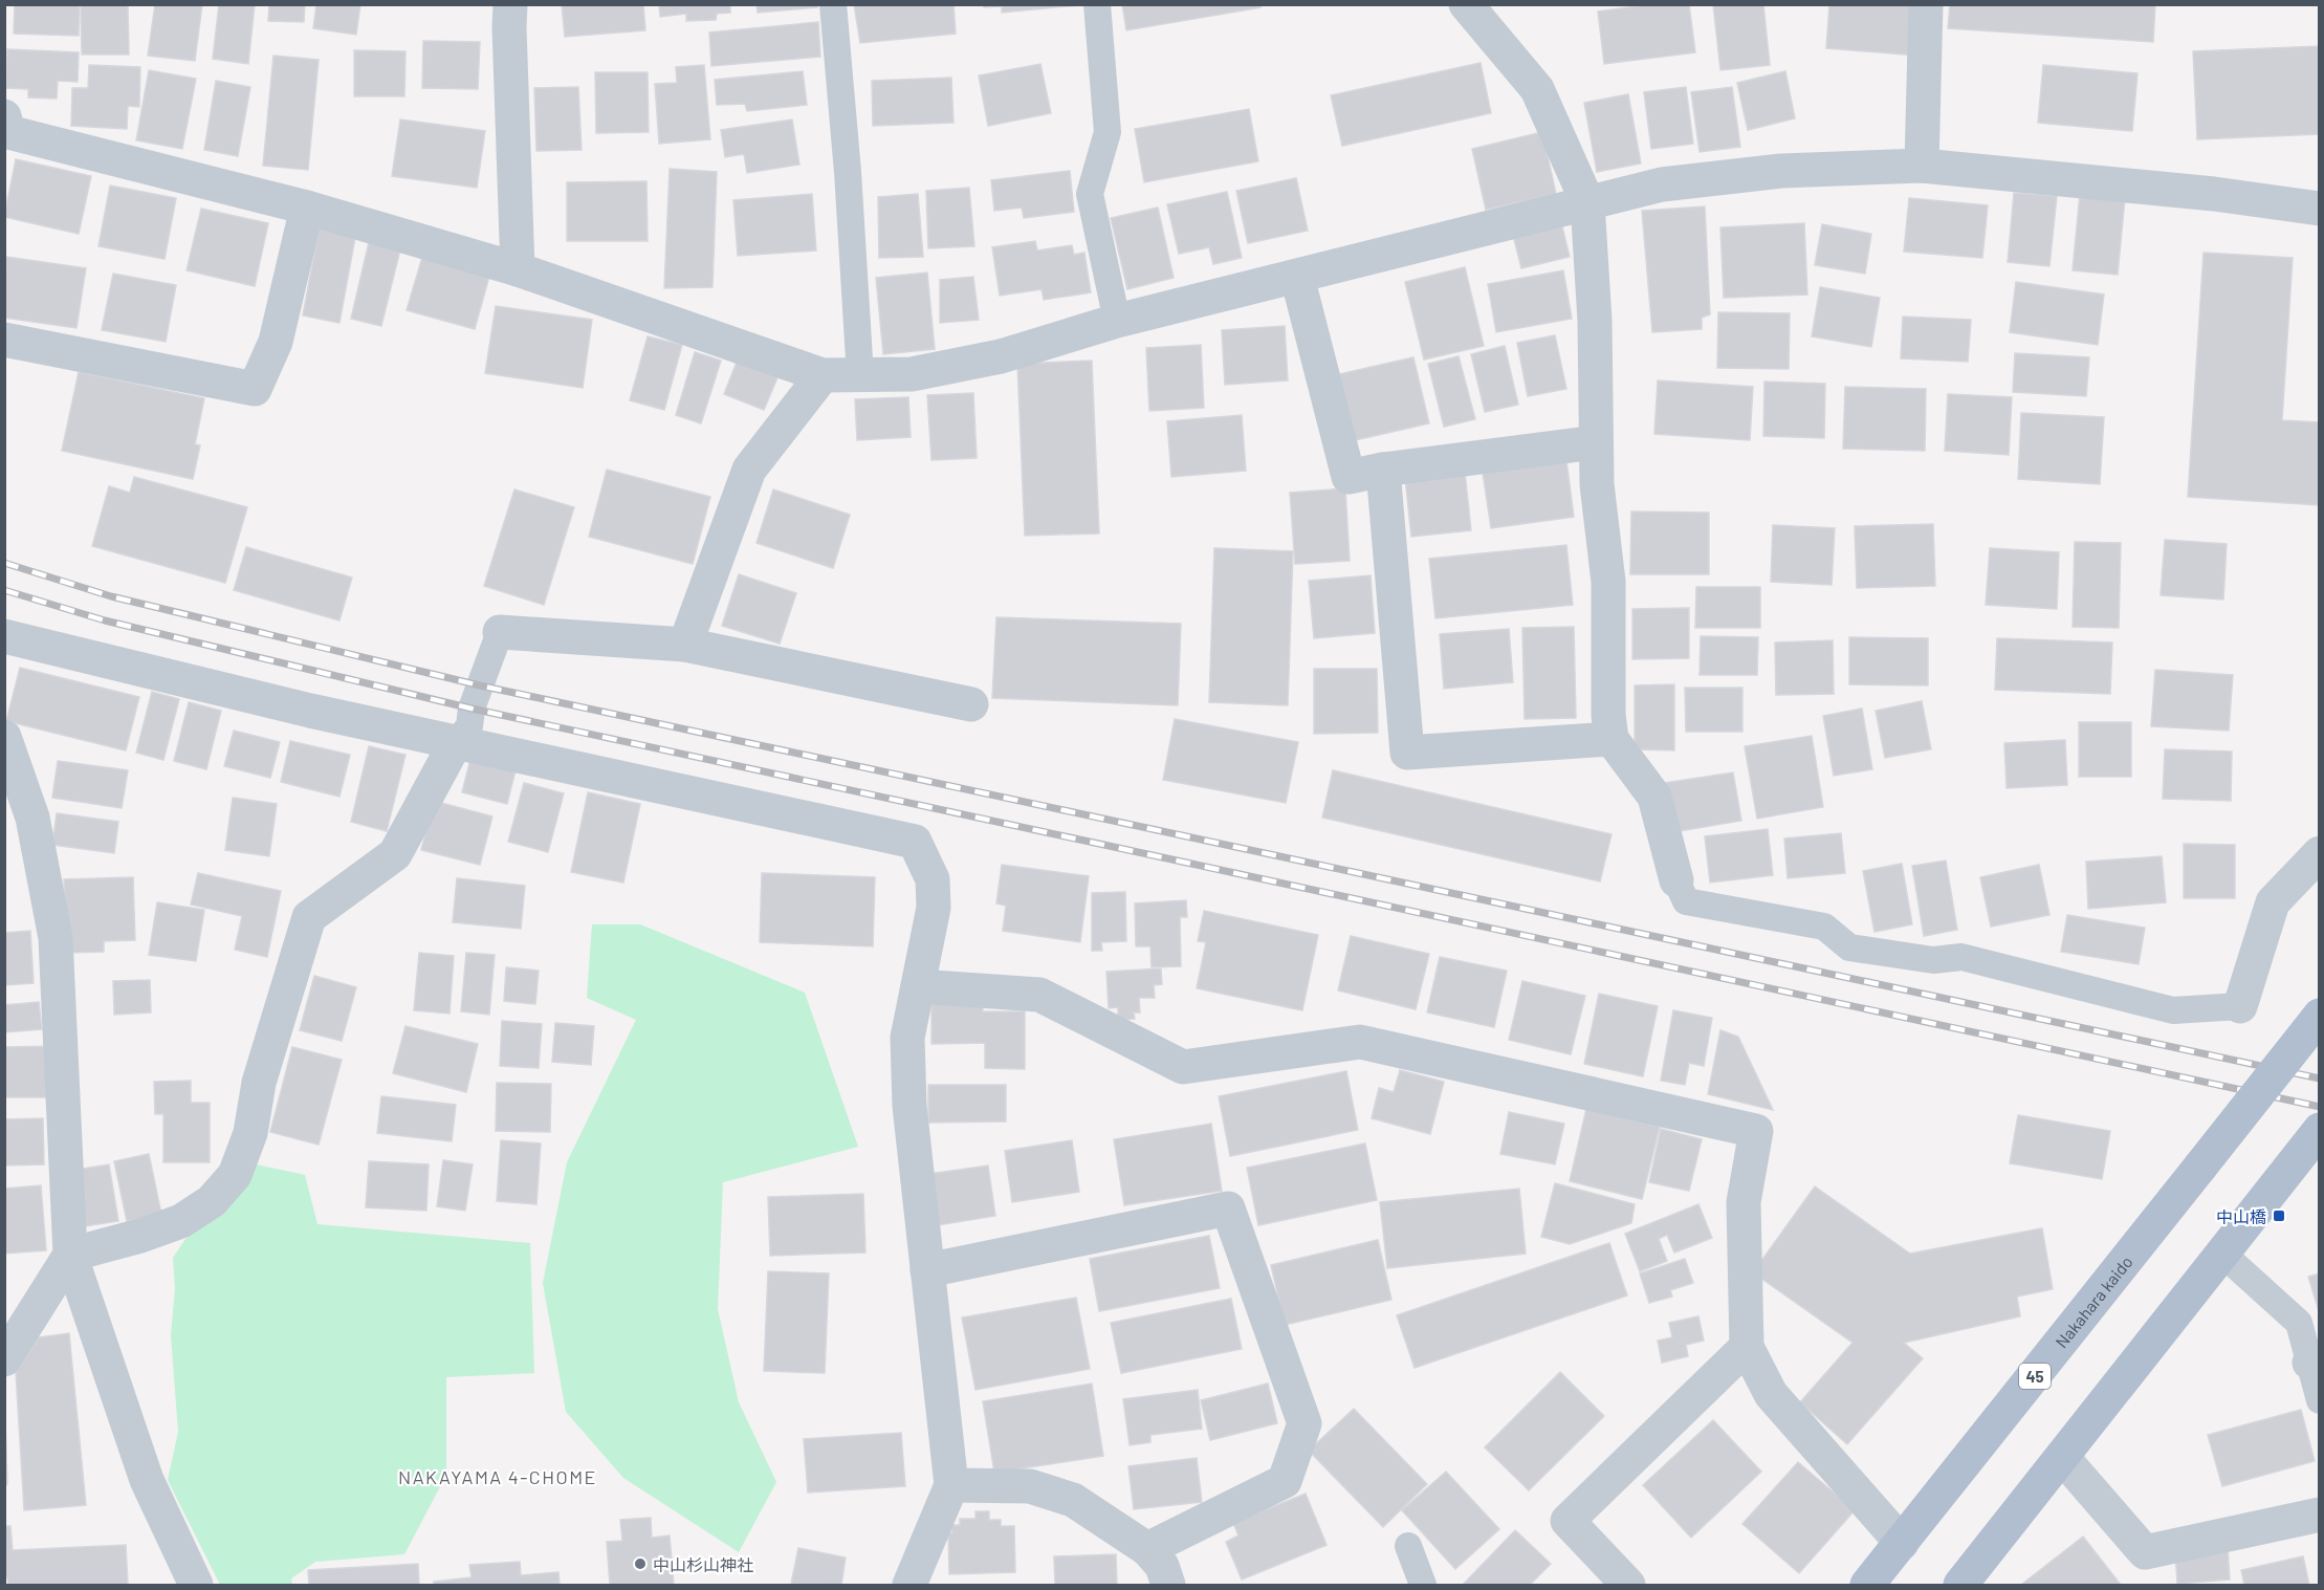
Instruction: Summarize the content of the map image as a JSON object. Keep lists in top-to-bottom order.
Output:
{
  "streets": {
    "main road": ["Nakahara kaido", "45"]
  },
  "districts": ["NAKAYAMA 4-CHOME"],
  "places": {
    "transit": ["中山橋"],
    "other": ["中山杉山神社"]
  }
}
